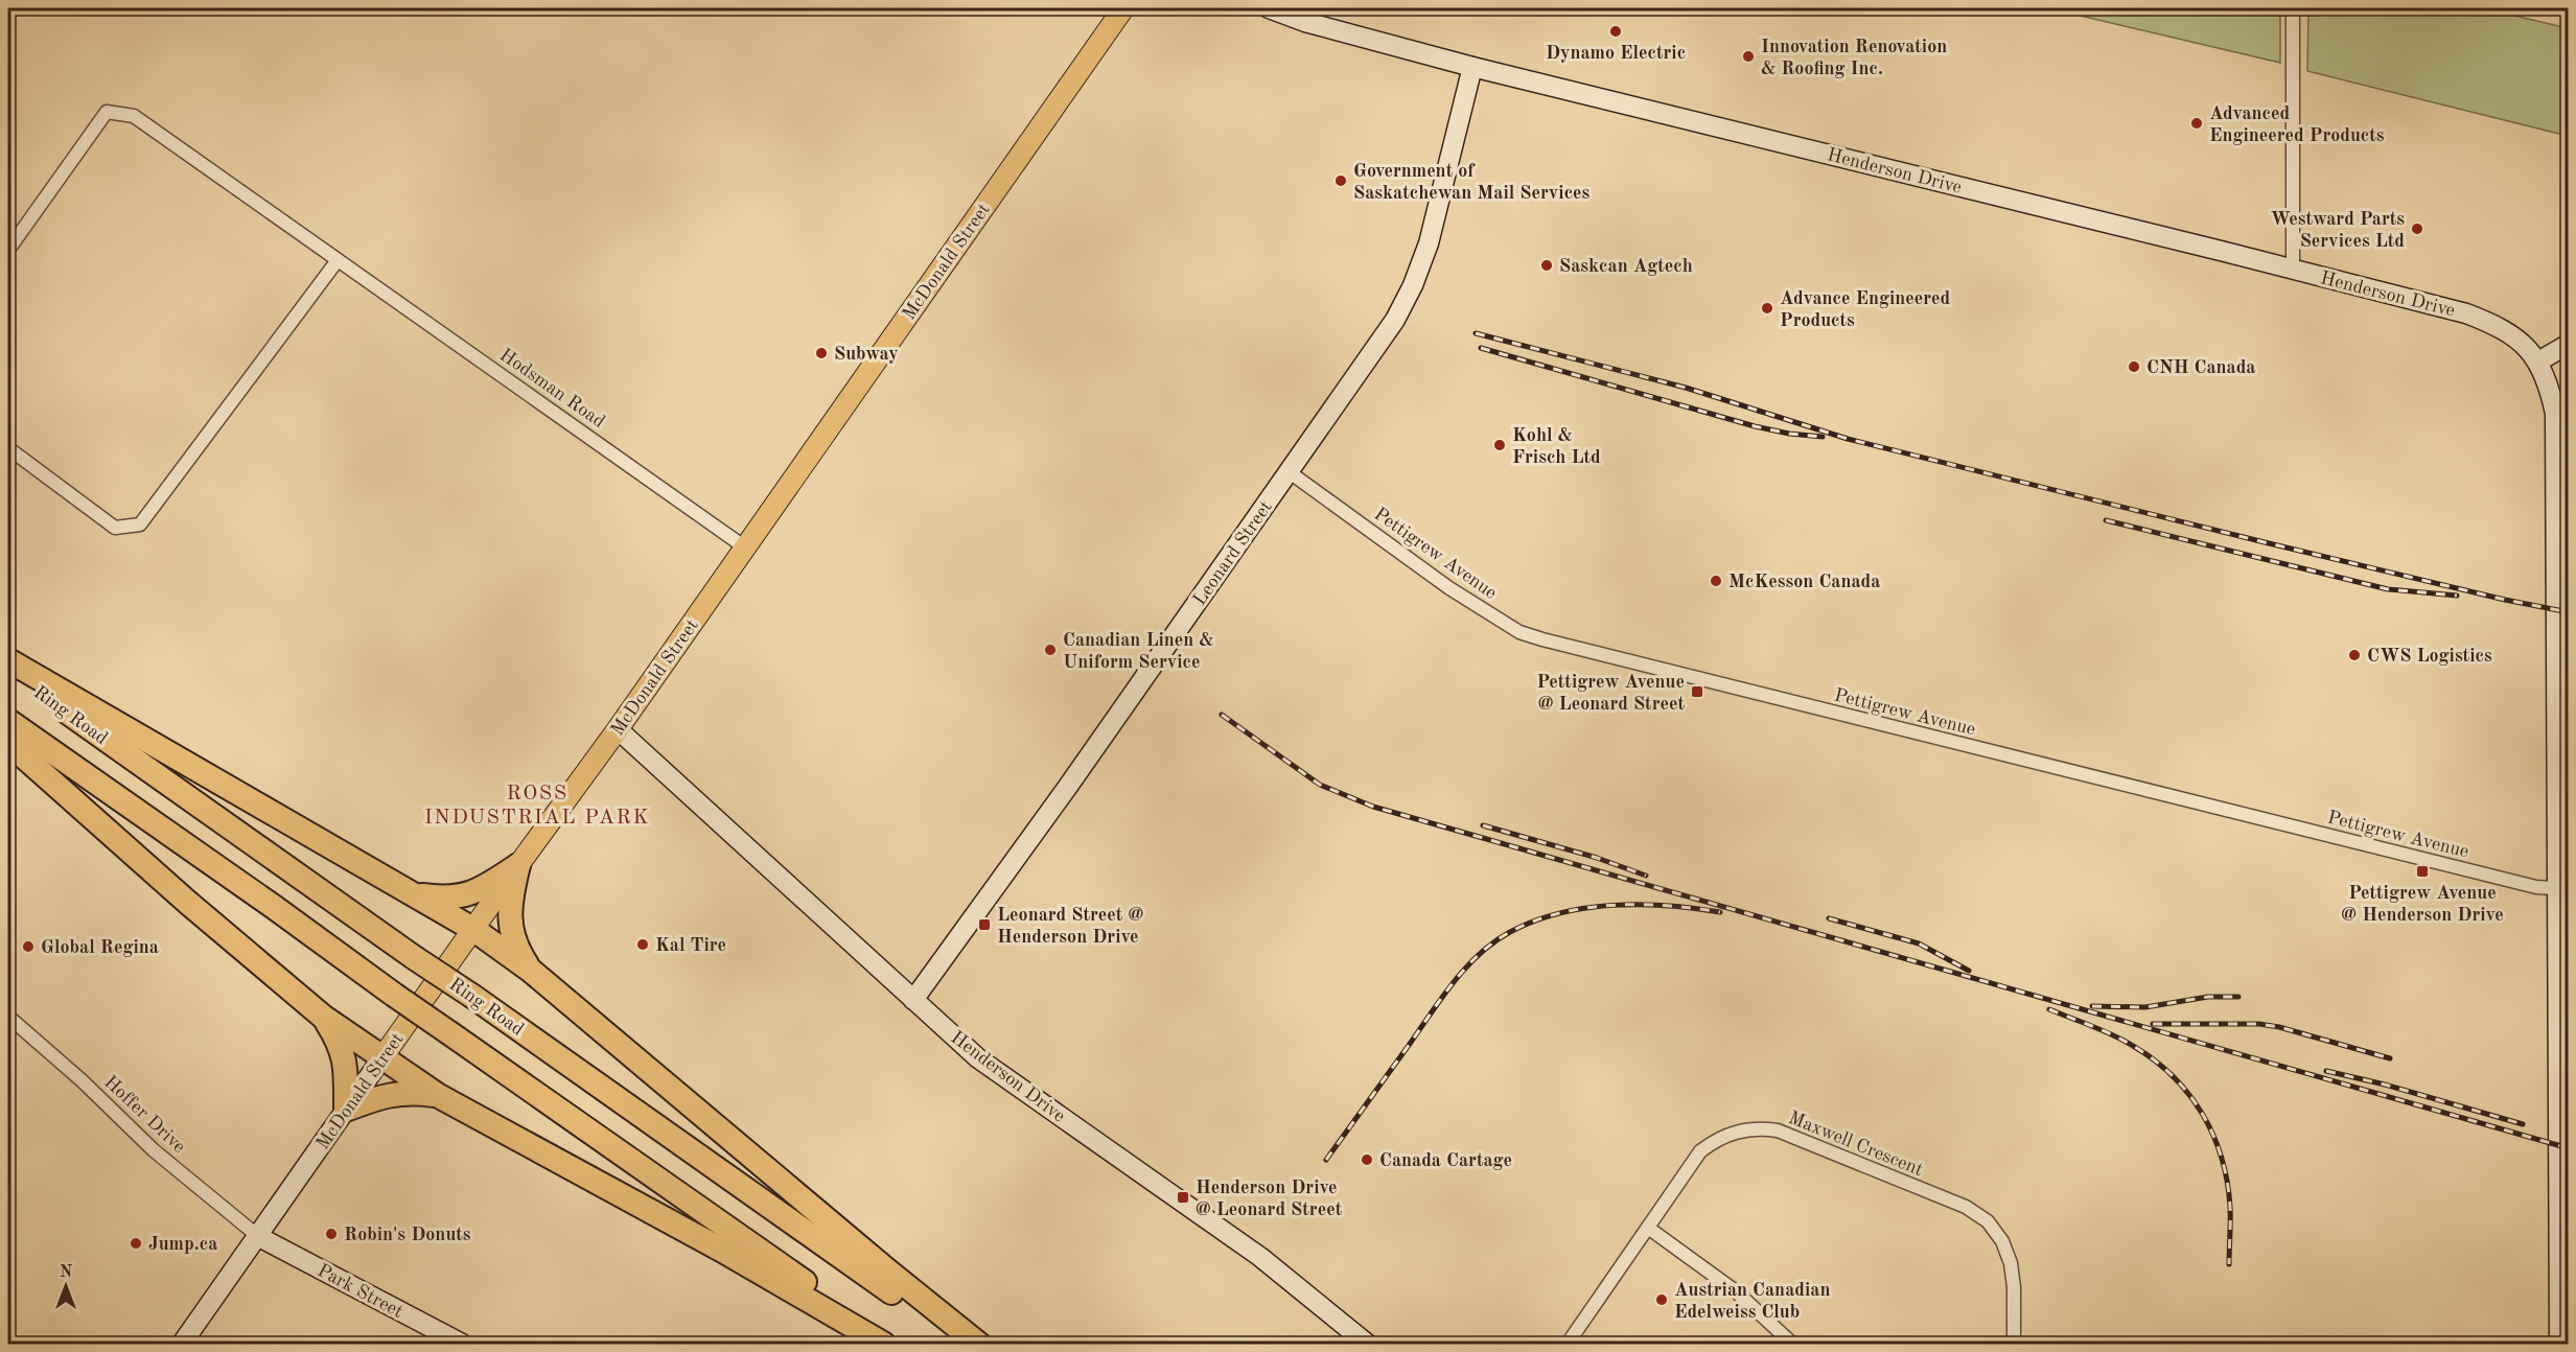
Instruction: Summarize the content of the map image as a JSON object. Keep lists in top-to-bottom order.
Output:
{
  "streets": {
    "highway": ["Ring Road"],
    "main road": ["McDonald Street"],
    "street": [
      "Henderson Drive",
      "Hodsman Road",
      "Leonard Street",
      "Pettigrew Avenue",
      "Hoffer Drive",
      "Maxwell Crescent",
      "Park Street"
    ]
  },
  "crossings": [
    ["Henderson Drive", "McDonald Street"],
    ["Henderson Drive", "Leonard Street"],
    ["Henderson Drive", "Pettigrew Avenue"],
    ["McDonald Street", "Hodsman Road"],
    ["McDonald Street", "Hoffer Drive"],
    ["McDonald Street", "Park Street"],
    ["Leonard Street", "Pettigrew Avenue"],
    ["Hoffer Drive", "Park Street"]
  ],
  "districts": ["ROSS INDUSTRIAL PARK"],
  "places": {
    "other": [
      "Dynamo Electric",
      "Innovation Renovation & Roofing Inc.",
      "Advanced Engineered Products",
      "Government of Saskatchewan Mail Services",
      "Westward Parts Services Ltd",
      "Saskcan Agtech",
      "Advance Engineered Products",
      "Subway",
      "CNH Canada",
      "Kohl & Frisch Ltd",
      "McKesson Canada",
      "Canadian Linen & Uniform Service",
      "CWS Logistics",
      "Kal Tire",
      "Global Regina",
      "Canada Cartage",
      "Robin's Donuts",
      "Jump.ca",
      "Austrian Canadian Edelweiss Club"
    ],
    "transit": [
      "Pettigrew Avenue @ Leonard Street",
      "Pettigrew Avenue @ Henderson Drive",
      "Leonard Street @ Henderson Drive",
      "Henderson Drive @ Leonard Street"
    ]
  },
  "north": "top"
}
